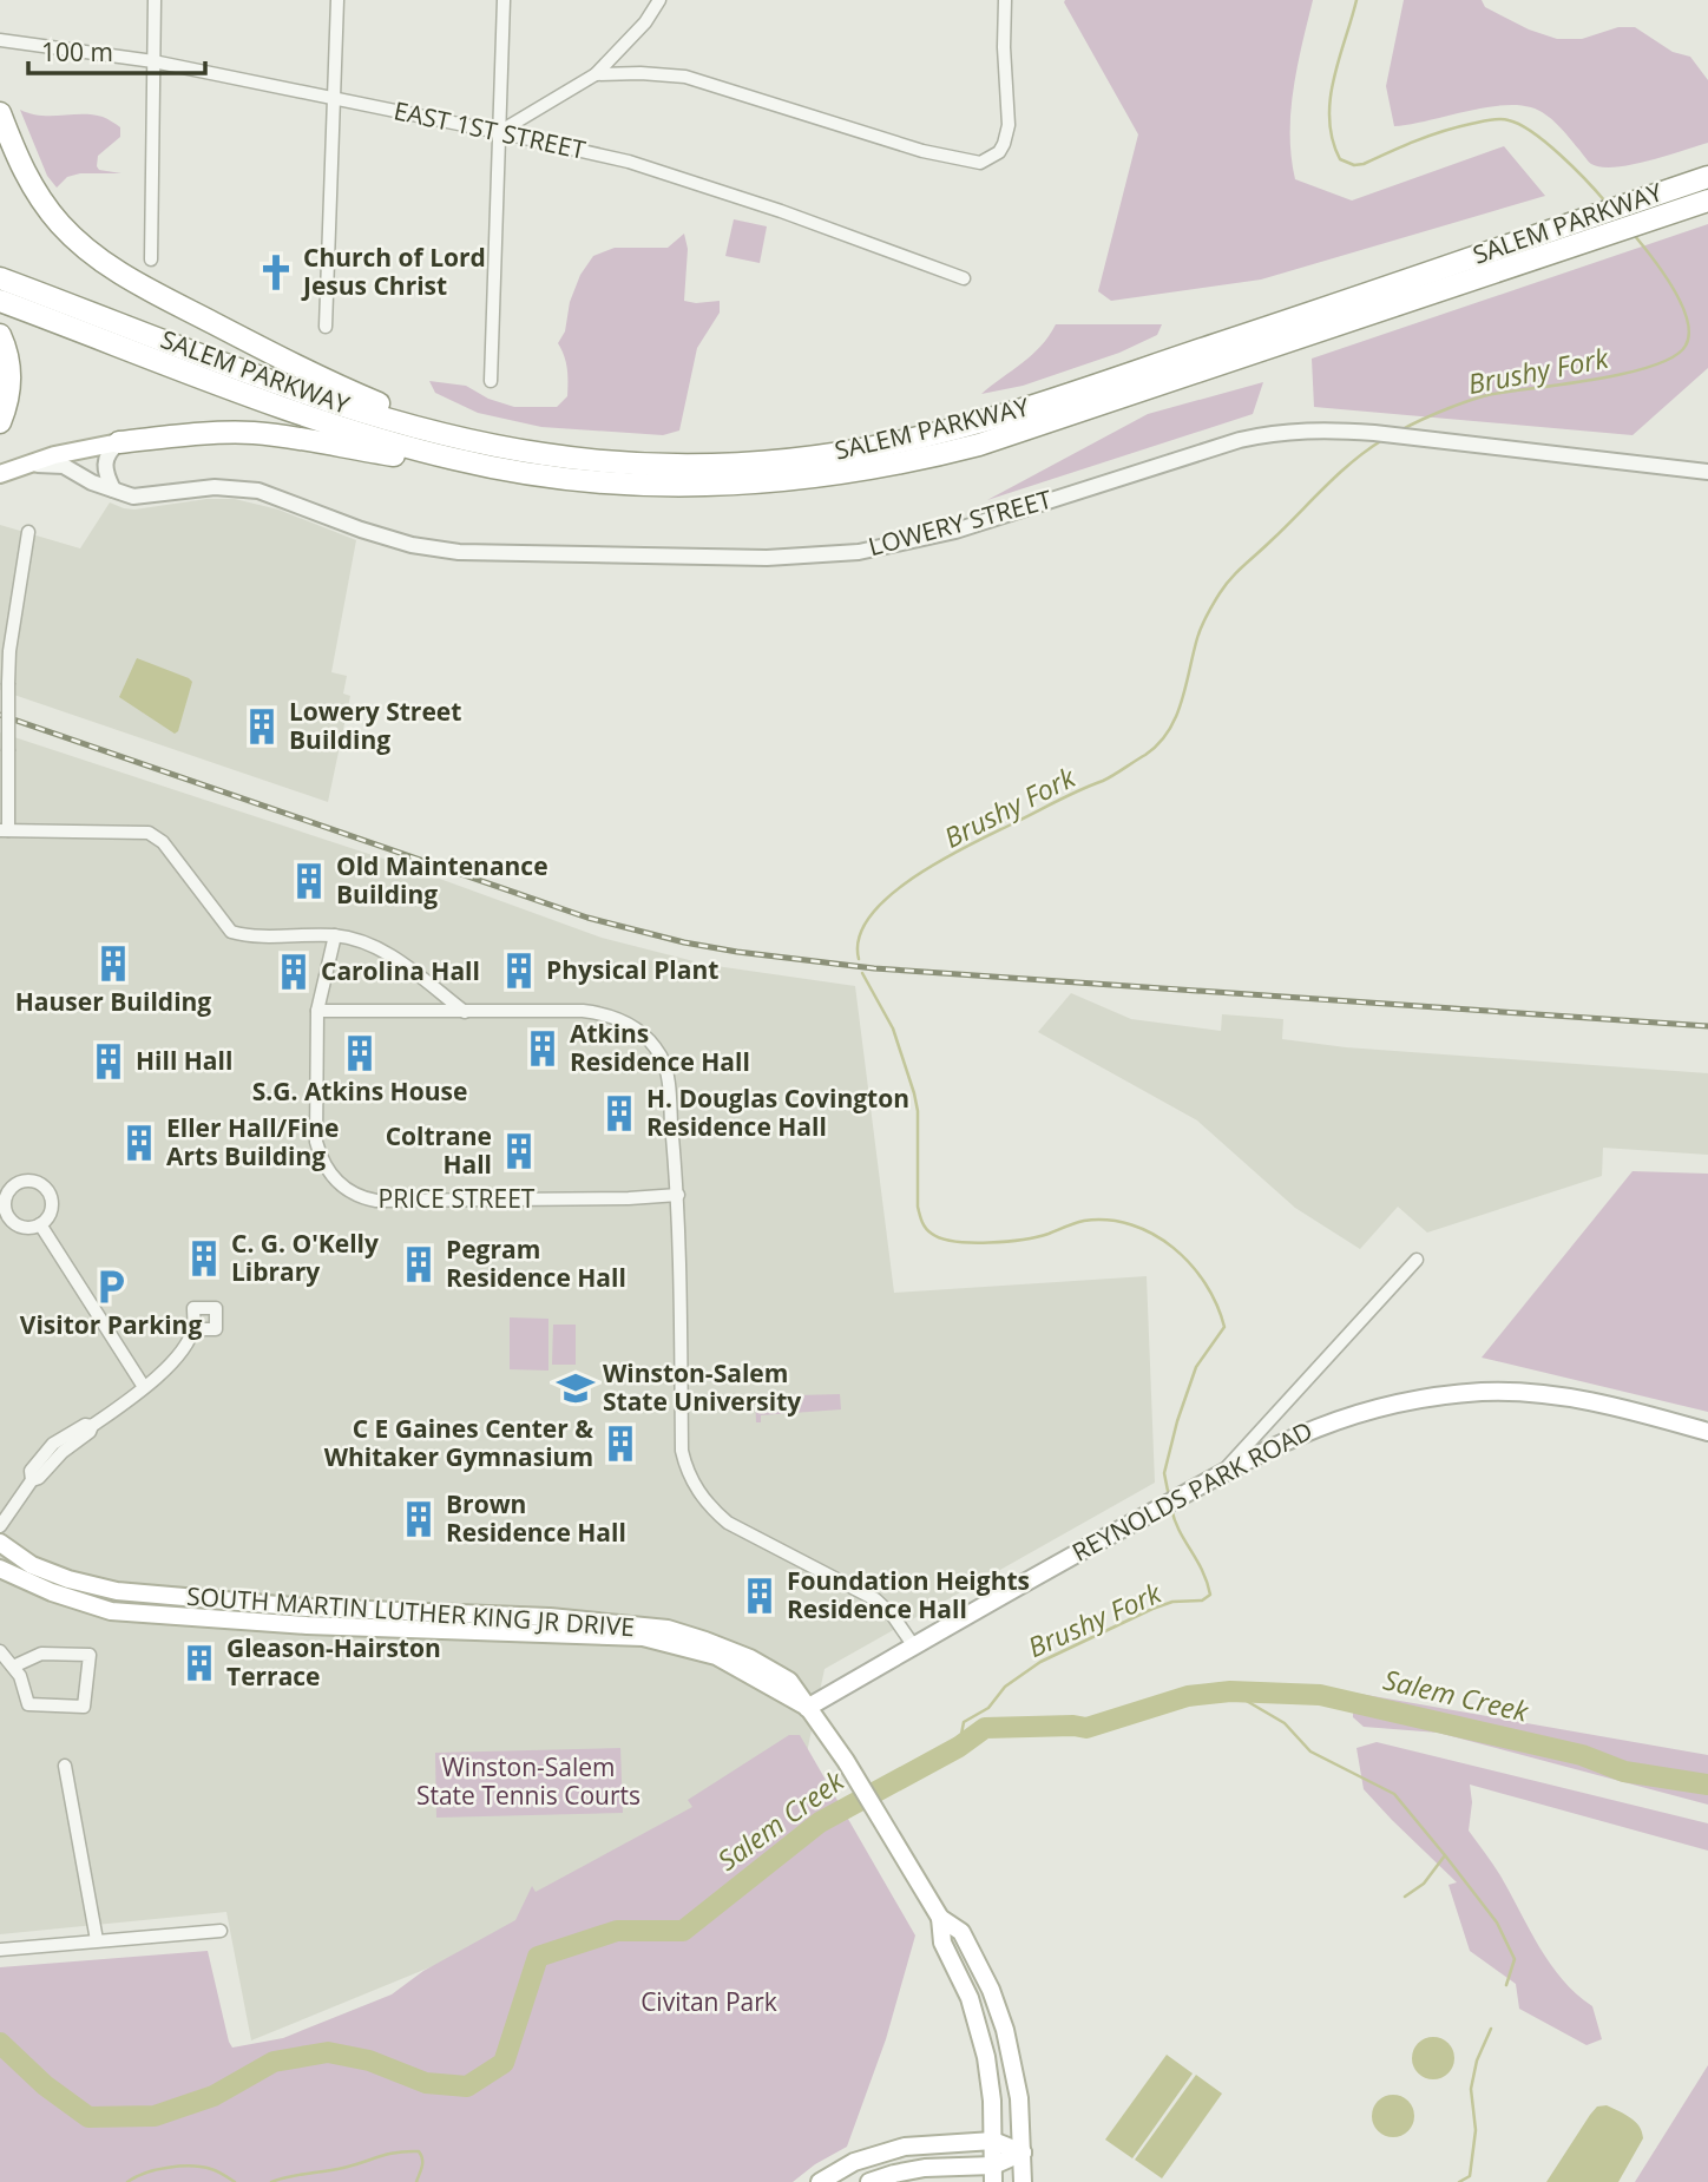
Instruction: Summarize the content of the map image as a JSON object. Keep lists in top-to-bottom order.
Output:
{
  "streets": {
    "highway": ["SALEM PARKWAY"],
    "main road": ["REYNOLDS PARK ROAD", "SOUTH MARTIN LUTHER KING JR DRIVE"],
    "street": ["EAST 1ST STREET", "LOWERY STREET", "PRICE STREET"]
  },
  "crossings": [
    ["REYNOLDS PARK ROAD", "SOUTH MARTIN LUTHER KING JR DRIVE"]
  ],
  "water": ["Brushy Fork", "Salem Creek"],
  "parks": ["Winston-Salem State Tennis Courts", "Civitan Park"],
  "places": {
    "church": ["Church of Lord Jesus Christ"],
    "building": [
      "Lowery Street Building",
      "Old Maintenance Building",
      "Hauser Building",
      "Physical Plant",
      "Carolina Hall",
      "Atkins Residence Hall",
      "S.G. Atkins House",
      "Hill Hall",
      "H. Douglas Covington Residence Hall",
      "Eller Hall/Fine Arts Building",
      "Coltrane Hall",
      "C. G. O'Kelly Library",
      "Pegram Residence Hall",
      "C E Gaines Center & Whitaker Gymnasium",
      "Brown Residence Hall",
      "Foundation Heights Residence Hall",
      "Gleason-Hairston Terrace"
    ],
    "parking": ["Visitor Parking"],
    "school or university": ["Winston-Salem State University"]
  },
  "scale_bar": "100 m"
}
